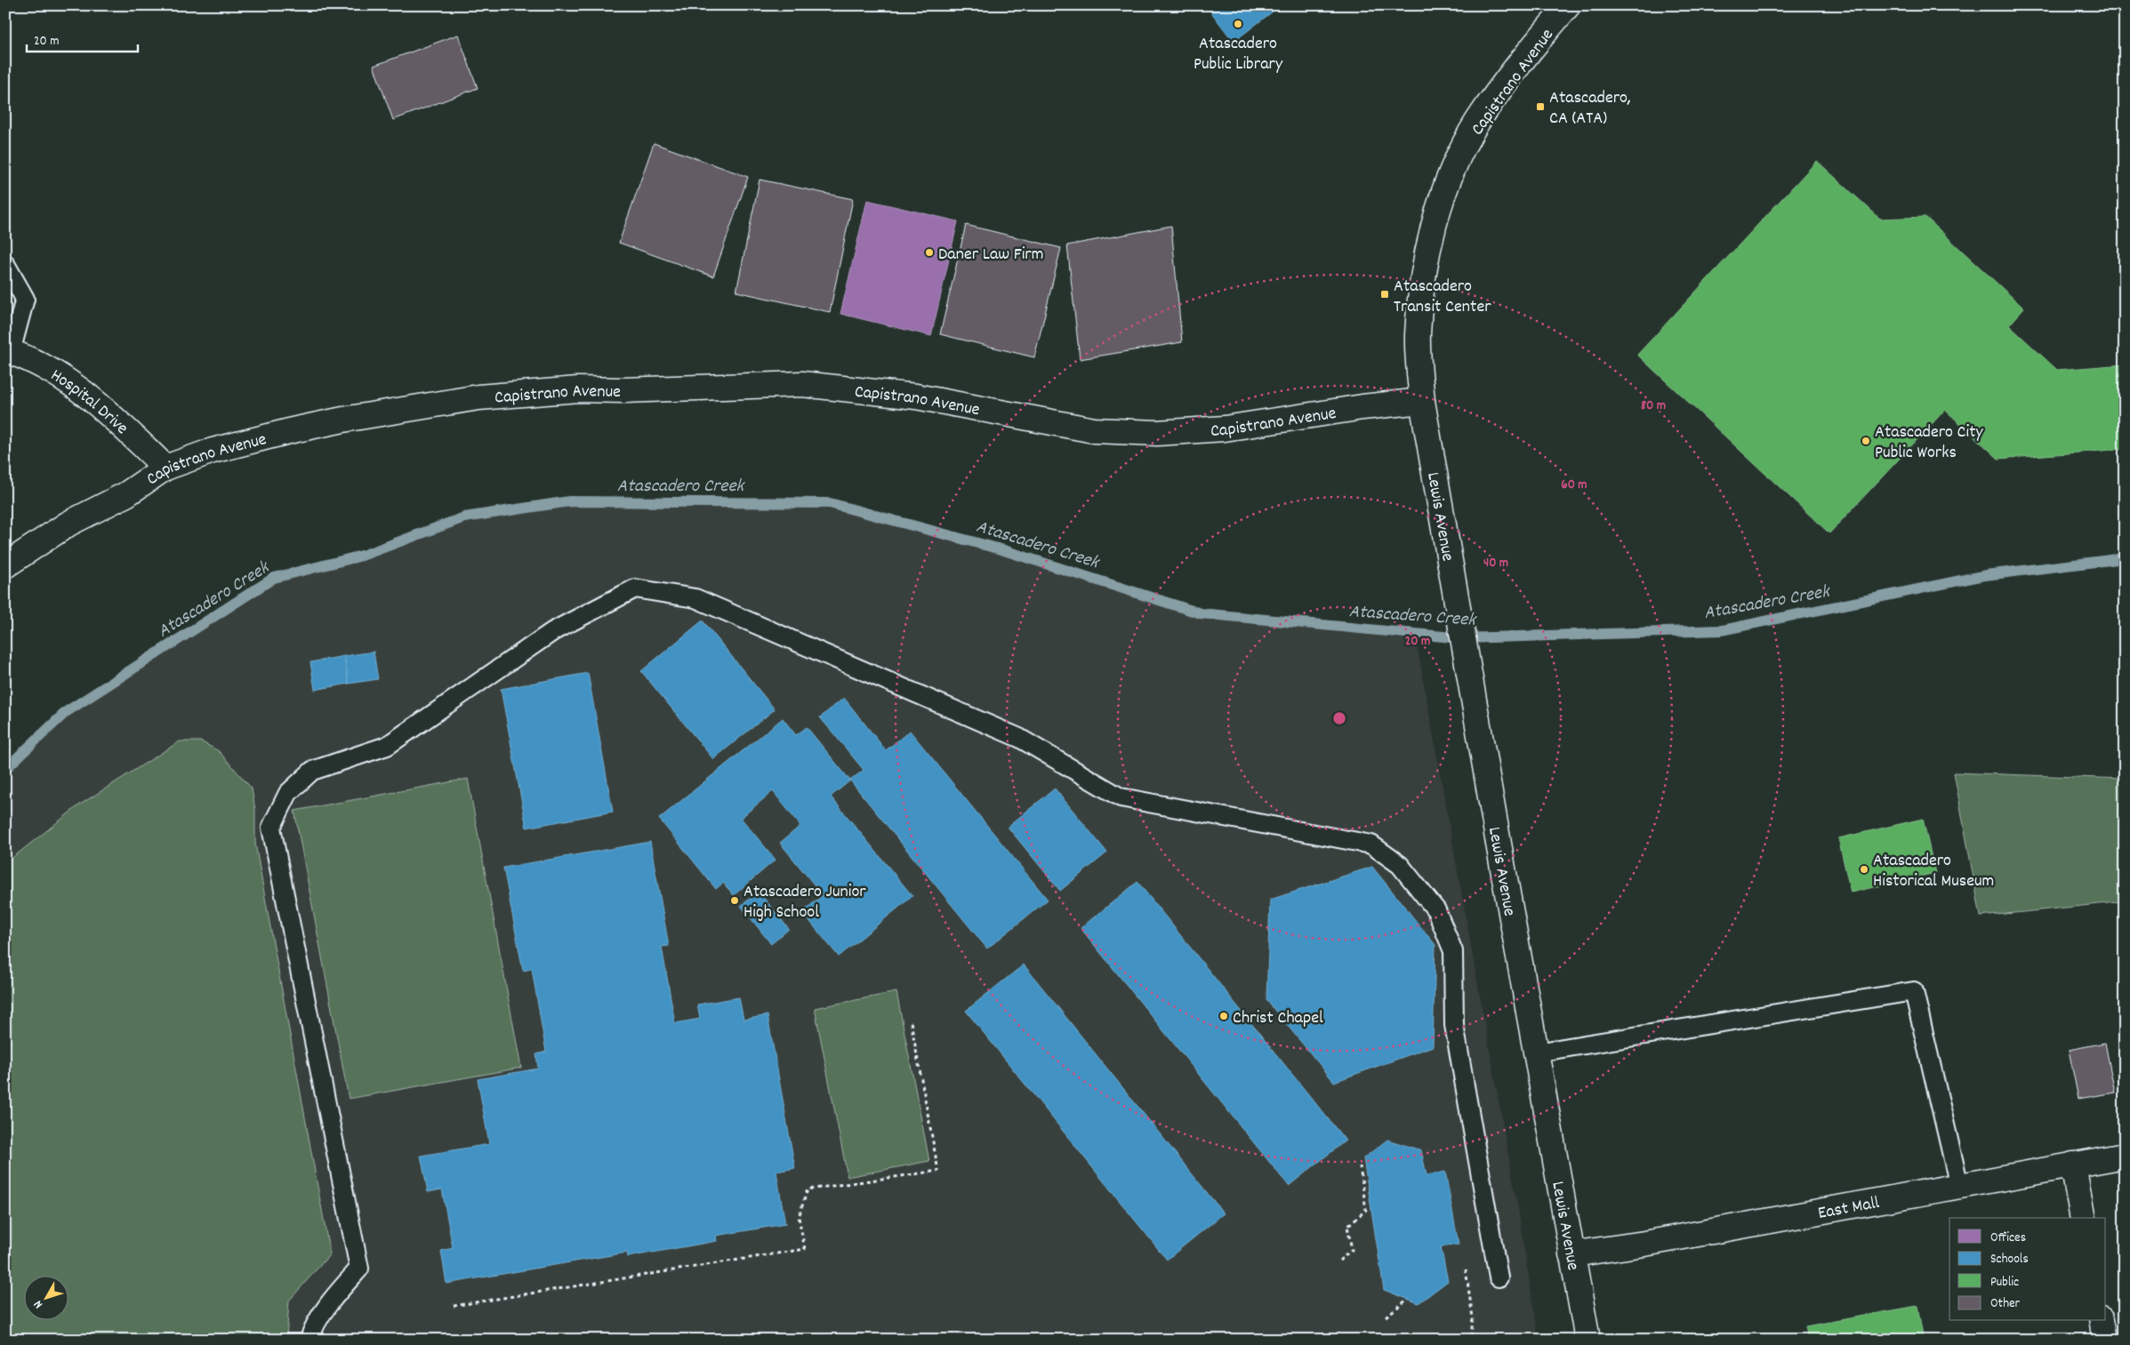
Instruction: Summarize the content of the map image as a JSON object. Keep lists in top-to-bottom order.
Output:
{
  "streets": {
    "street": [
      "Capistrano Avenue",
      "Hospital Drive",
      "Lewis Avenue",
      "East Mall"
    ]
  },
  "crossings": [
    ["Capistrano Avenue", "Hospital Drive"],
    ["Capistrano Avenue", "Lewis Avenue"],
    ["Lewis Avenue", "East Mall"]
  ],
  "water": ["Atascadero Creek"],
  "places": {
    "other": [
      "Atascadero Public Library",
      "Daner Law Firm",
      "Atascadero City Public Works",
      "Atascadero Historical Museum",
      "Atascadero Junior High School",
      "Christ Chapel"
    ],
    "transit": ["Atascadero, CA (ATA)", "Atascadero Transit Center"]
  },
  "legend": [
    "Offices",
    "Schools",
    "Public",
    "Other"
  ],
  "scale_bar": "20 m",
  "north": "bottom left",
  "rings": [
    "80 m",
    "60 m",
    "40 m",
    "20 m"
  ]
}
